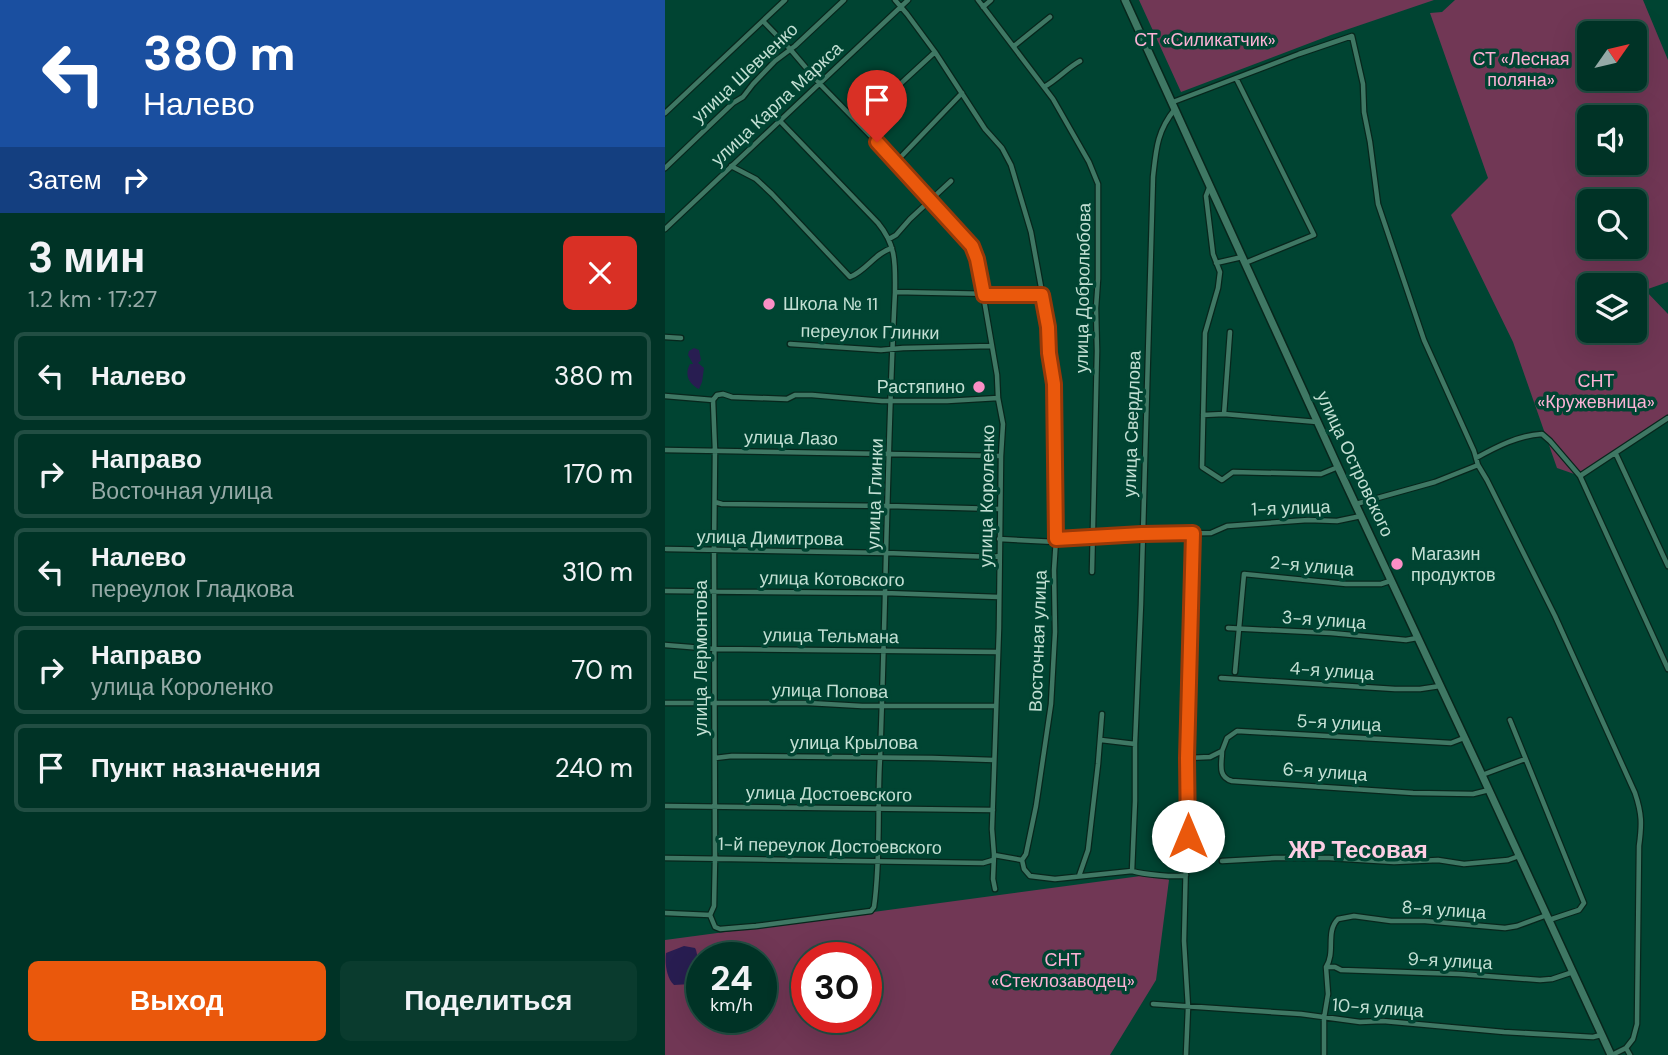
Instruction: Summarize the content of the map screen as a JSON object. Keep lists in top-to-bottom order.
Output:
{
  "streets": {
    "street": [
      "улица Шевченко",
      "улица Карла Маркса",
      "улица Добролюбова",
      "переулок Глинки",
      "улица Свердлова",
      "улица Лазо",
      "улица Островского",
      "улица Глинки",
      "улица Короленко",
      "1-я улица",
      "улица Димитрова",
      "2-я улица",
      "улица Котовского",
      "3-я улица",
      "улица Тельмана",
      "Восточная улица",
      "улица Лермонтова",
      "4-я улица",
      "улица Попова",
      "5-я улица",
      "улица Крылова",
      "6-я улица",
      "улица Достоевского",
      "1-й переулок Достоевского",
      "8-я улица",
      "9-я улица",
      "10-я улица"
    ]
  },
  "crossings": [
    ["улица Шевченко", "улица Короленко"],
    ["улица Карла Маркса", "улица Глинки"],
    ["улица Карла Маркса", "улица Короленко"],
    ["улица Карла Маркса", "Восточная улица"],
    ["улица Добролюбова", "1-я улица"],
    ["переулок Глинки", "улица Глинки"],
    ["переулок Глинки", "улица Короленко"],
    ["улица Свердлова", "улица Островского"],
    ["улица Свердлова", "1-я улица"],
    ["улица Свердлова", "1-й переулок Достоевского"],
    ["улица Лазо", "улица Глинки"],
    ["улица Лазо", "улица Короленко"],
    ["улица Лазо", "улица Лермонтова"],
    ["улица Островского", "1-я улица"],
    ["улица Островского", "2-я улица"],
    ["улица Островского", "3-я улица"],
    ["улица Островского", "4-я улица"],
    ["улица Островского", "5-я улица"],
    ["улица Островского", "6-я улица"],
    ["улица Островского", "8-я улица"],
    ["улица Островского", "9-я улица"],
    ["улица Островского", "10-я улица"],
    ["улица Глинки", "улица Димитрова"],
    ["улица Глинки", "улица Котовского"],
    ["улица Глинки", "улица Тельмана"],
    ["улица Глинки", "улица Лермонтова"],
    ["улица Глинки", "улица Попова"],
    ["улица Глинки", "улица Крылова"],
    ["улица Глинки", "улица Достоевского"],
    ["улица Глинки", "1-й переулок Достоевского"],
    ["улица Короленко", "1-я улица"],
    ["улица Короленко", "улица Димитрова"],
    ["улица Короленко", "улица Котовского"],
    ["улица Короленко", "улица Тельмана"],
    ["улица Короленко", "улица Попова"],
    ["улица Короленко", "улица Крылова"],
    ["улица Короленко", "улица Достоевского"],
    ["улица Короленко", "1-й переулок Достоевского"],
    ["1-я улица", "Восточная улица"],
    ["улица Димитрова", "улица Лермонтова"],
    ["2-я улица", "3-я улица"],
    ["улица Котовского", "улица Лермонтова"],
    ["улица Тельмана", "улица Лермонтова"],
    ["Восточная улица", "1-й переулок Достоевского"],
    ["улица Лермонтова", "улица Попова"],
    ["улица Лермонтова", "улица Крылова"],
    ["улица Лермонтова", "улица Достоевского"],
    ["улица Лермонтова", "1-й переулок Достоевского"],
    ["5-я улица", "6-я улица"],
    ["8-я улица", "9-я улица"]
  ],
  "districts": ["ЖР Тесовая"],
  "parks": [
    "СТ «Силикатчик»",
    "СТ «Лесная поляна»",
    "СНТ «Кружевница»",
    "СНТ «Стеклозаводец»"
  ],
  "places": ["Школа № 11", "Растяпино", "Магазин продуктов"],
  "north": "top right",
  "page": {
    "turn": ["380 m", "Налево"],
    "then": "Затем",
    "heading": ["3 мин", "1.2 km · 17:27"],
    "list": [
      {
        "name": "Налево",
        "value": "380 m"
      },
      {
        "name": "Направо",
        "note": "Восточная улица",
        "value": "170 m"
      },
      {
        "name": "Налево",
        "note": "переулок Гладкова",
        "value": "310 m"
      },
      {
        "name": "Направо",
        "note": "улица Короленко",
        "value": "70 m"
      },
      {
        "name": "Пункт назначения",
        "value": "240 m"
      }
    ],
    "speed": "24 km/h",
    "limit": "30",
    "buttons": ["Выход", "Поделиться"]
  }
}
